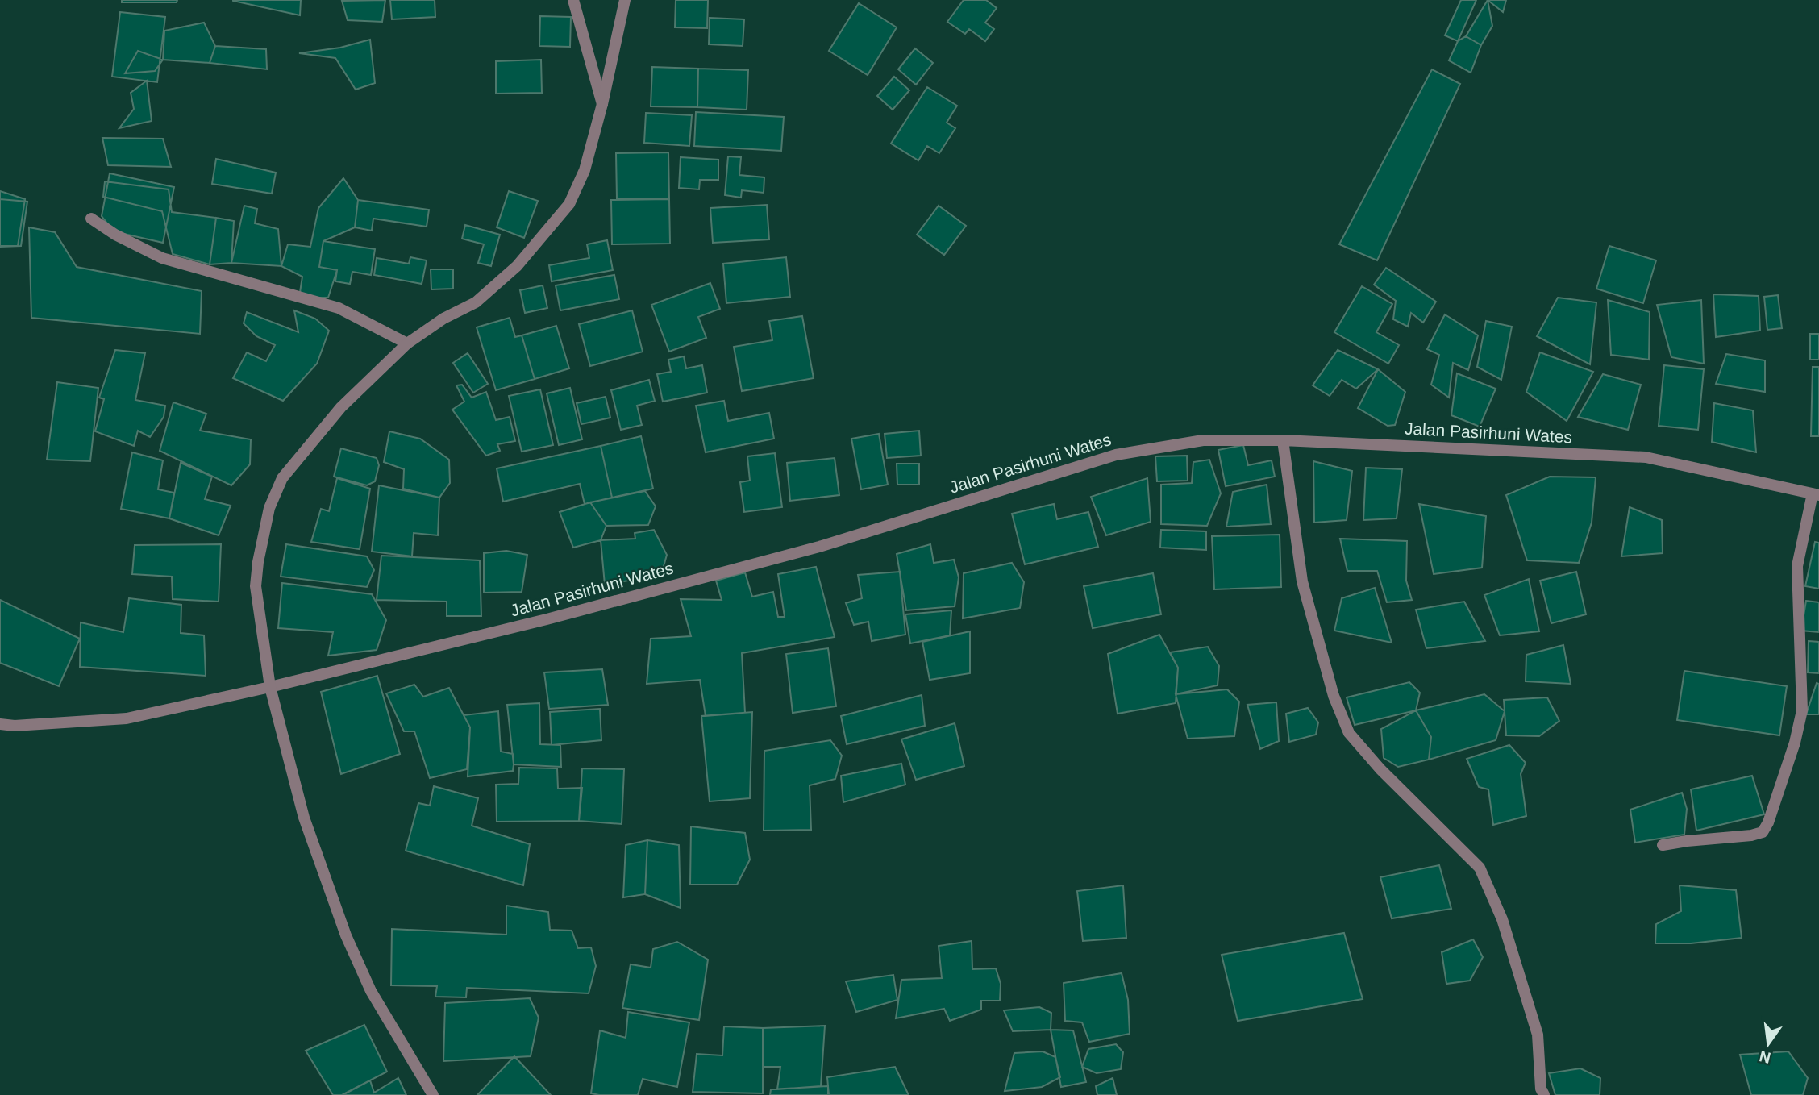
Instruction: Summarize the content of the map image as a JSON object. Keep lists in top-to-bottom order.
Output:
{
  "streets": {
    "street": ["Jalan Pasirhuni Wates"]
  },
  "north": "bottom"
}
